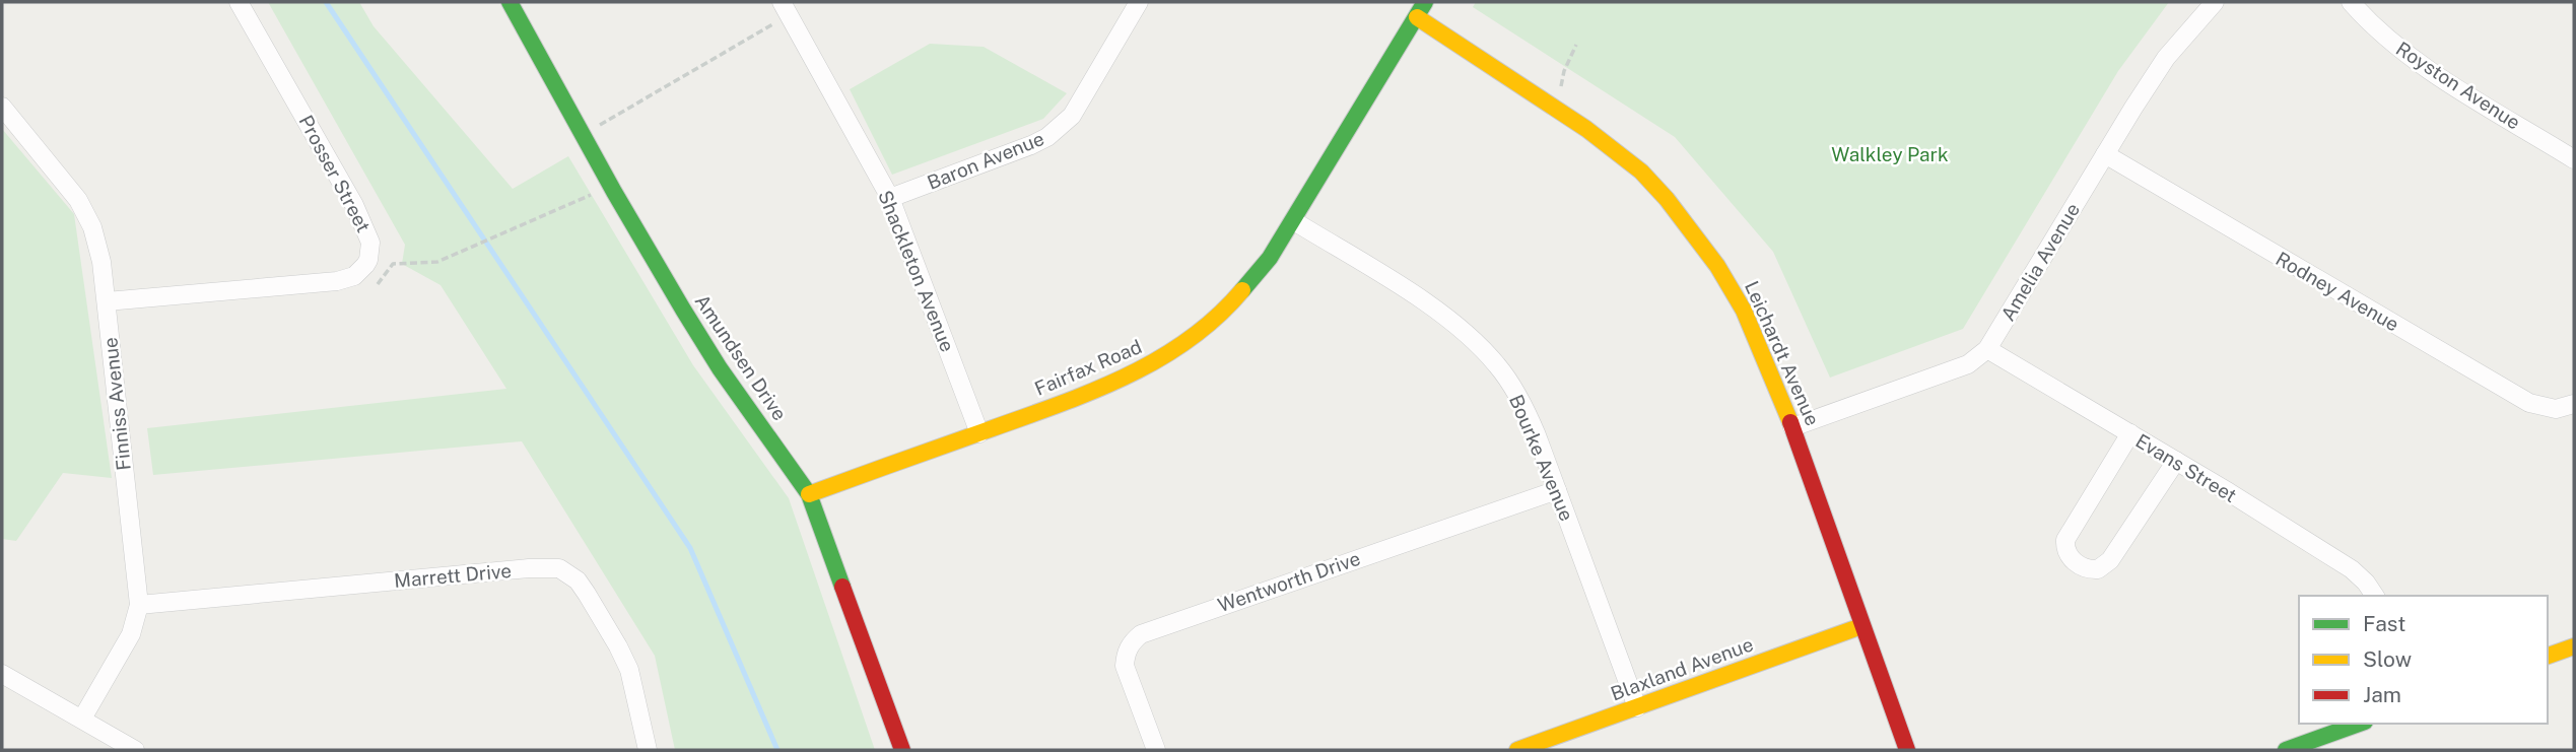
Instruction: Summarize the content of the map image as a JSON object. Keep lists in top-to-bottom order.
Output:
{
  "streets": {
    "street": [
      "Royston Avenue",
      "Baron Avenue",
      "Prosser Street",
      "Amelia Avenue",
      "Shackleton Avenue",
      "Rodney Avenue",
      "Leichardt Avenue",
      "Amundsen Drive",
      "Fairfax Road",
      "Finniss Avenue",
      "Bourke Avenue",
      "Evans Street",
      "Marrett Drive",
      "Wentworth Drive",
      "Blaxland Avenue"
    ]
  },
  "crossings": [
    ["Baron Avenue", "Shackleton Avenue"],
    ["Prosser Street", "Finniss Avenue"],
    ["Amelia Avenue", "Rodney Avenue"],
    ["Amelia Avenue", "Leichardt Avenue"],
    ["Amelia Avenue", "Evans Street"],
    ["Shackleton Avenue", "Fairfax Road"],
    ["Leichardt Avenue", "Fairfax Road"],
    ["Leichardt Avenue", "Blaxland Avenue"],
    ["Amundsen Drive", "Fairfax Road"],
    ["Fairfax Road", "Bourke Avenue"],
    ["Finniss Avenue", "Marrett Drive"],
    ["Bourke Avenue", "Wentworth Drive"],
    ["Bourke Avenue", "Blaxland Avenue"]
  ],
  "parks": ["Walkley Park"],
  "legend": ["Fast", "Slow", "Jam"]
}
